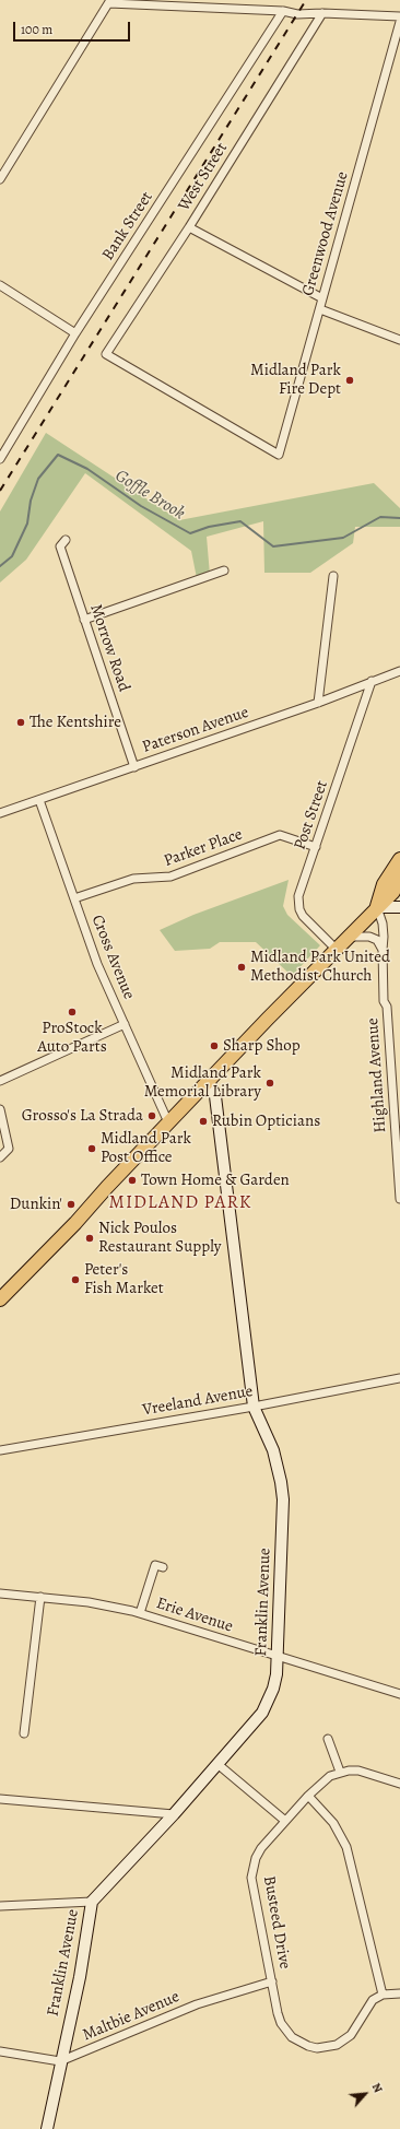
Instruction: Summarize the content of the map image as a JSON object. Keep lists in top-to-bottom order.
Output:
{
  "streets": {
    "street": [
      "West Street",
      "Bank Street",
      "Greenwood Avenue",
      "Morrow Road",
      "Paterson Avenue",
      "Post Street",
      "Parker Place",
      "Cross Avenue",
      "Highland Avenue",
      "Vreeland Avenue",
      "Franklin Avenue",
      "Erie Avenue",
      "Busteed Drive",
      "Maltbie Avenue"
    ]
  },
  "crossings": [
    ["West Street", "Greenwood Avenue"],
    ["Morrow Road", "Paterson Avenue"],
    ["Paterson Avenue", "Post Street"],
    ["Paterson Avenue", "Cross Avenue"],
    ["Post Street", "Parker Place"],
    ["Parker Place", "Cross Avenue"],
    ["Vreeland Avenue", "Franklin Avenue"],
    ["Franklin Avenue", "Erie Avenue"],
    ["Franklin Avenue", "Maltbie Avenue"],
    ["Busteed Drive", "Maltbie Avenue"]
  ],
  "districts": ["MIDLAND PARK"],
  "water": ["Goffle Brook"],
  "places": [
    "Midland Park Fire Dept",
    "The Kentshire",
    "Midland Park United Methodist Church",
    "ProStock Auto Parts",
    "Sharp Shop",
    "Midland Park Memorial Library",
    "Grosso's La Strada",
    "Rubin Opticians",
    "Midland Park Post Office",
    "Town Home & Garden",
    "Dunkin'",
    "Nick Poulos Restaurant Supply",
    "Peter's Fish Market"
  ],
  "scale_bar": "100 m",
  "north": "top right"
}
